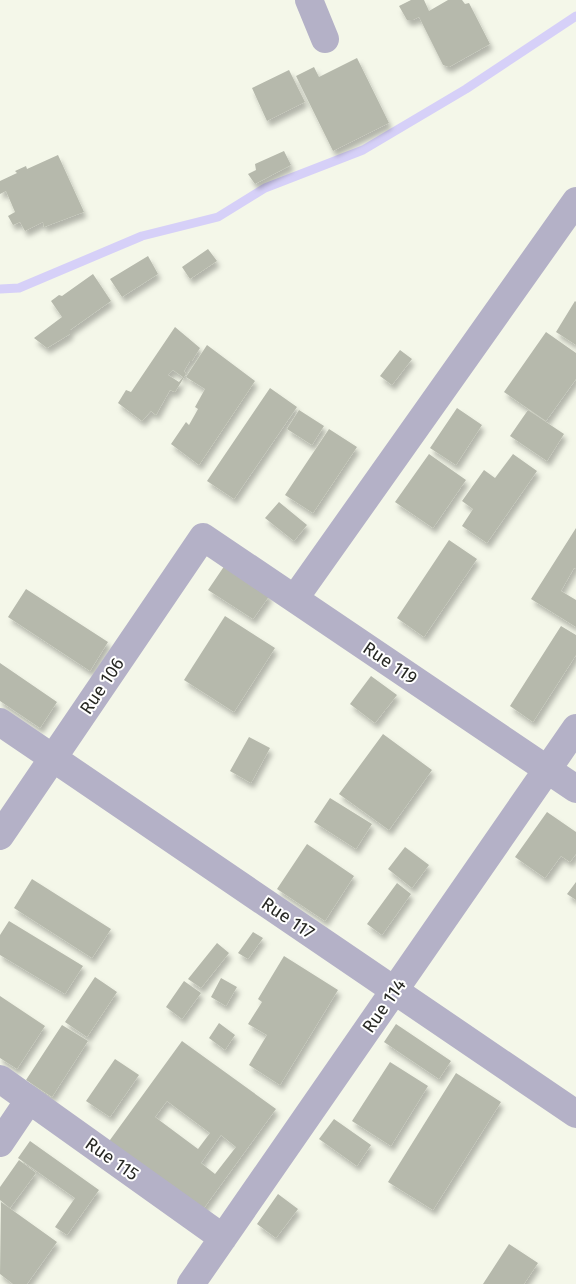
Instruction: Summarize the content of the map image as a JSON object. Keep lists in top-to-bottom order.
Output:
{
  "streets": {
    "street": [
      "Rue 119",
      "Rue 106",
      "Rue 117",
      "Rue 114",
      "Rue 115"
    ]
  },
  "crossings": [
    ["Rue 119", "Rue 106"],
    ["Rue 119", "Rue 114"],
    ["Rue 106", "Rue 117"],
    ["Rue 117", "Rue 114"],
    ["Rue 114", "Rue 115"]
  ]
}
